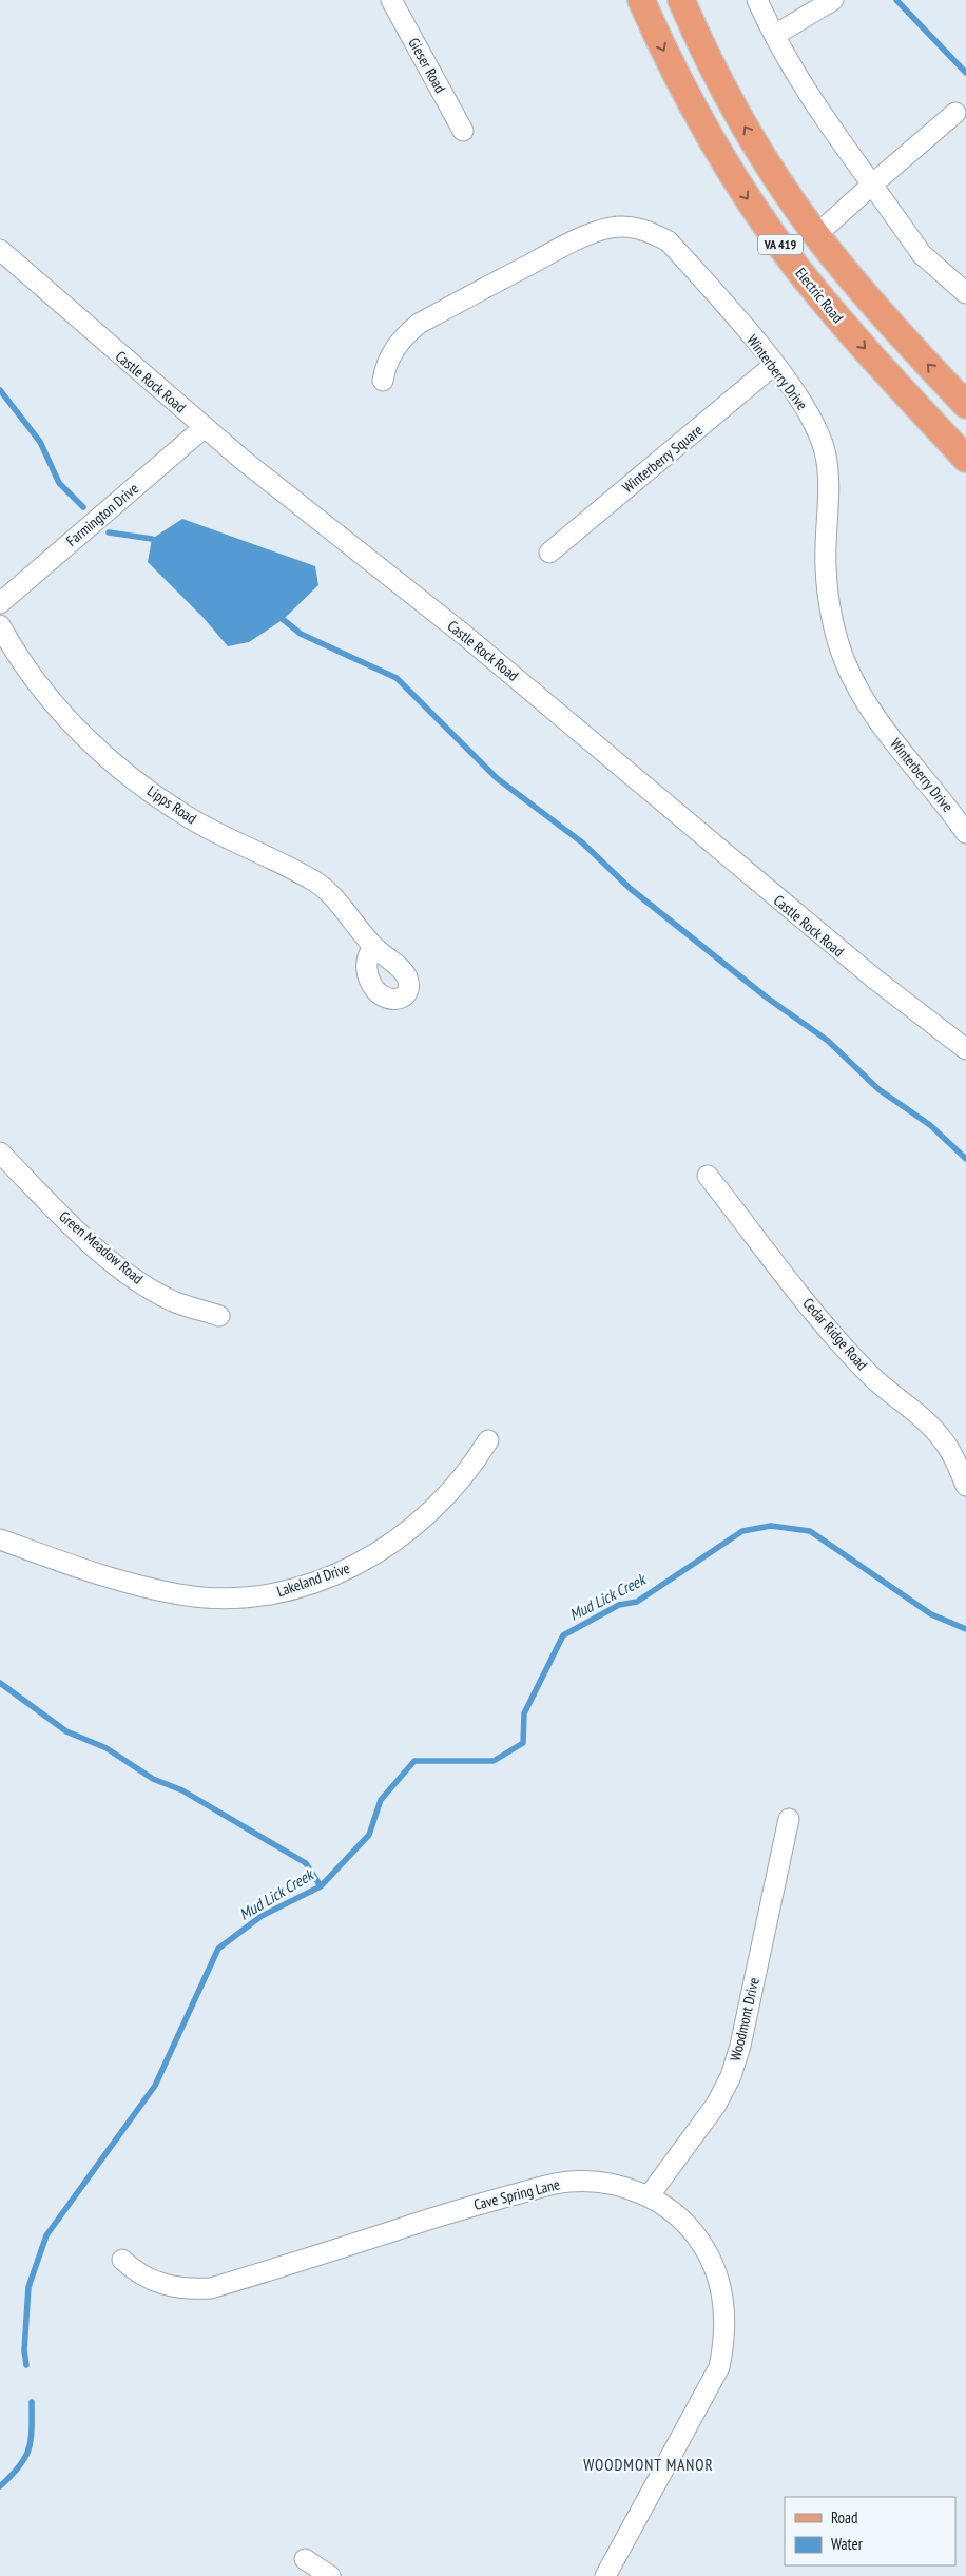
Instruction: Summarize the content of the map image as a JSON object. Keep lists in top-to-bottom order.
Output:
{
  "streets": {
    "main road": ["VA 419", "Electric Road"],
    "street": [
      "Gieser Road",
      "Winterberry Drive",
      "Castle Rock Road",
      "Winterberry Square",
      "Farmington Drive",
      "Lipps Road",
      "Green Meadow Road",
      "Cedar Ridge Road",
      "Lakeland Drive",
      "Woodmont Drive",
      "Cave Spring Lane"
    ]
  },
  "crossings": [
    ["Winterberry Drive", "Winterberry Square"],
    ["Castle Rock Road", "Farmington Drive"],
    ["Woodmont Drive", "Cave Spring Lane"]
  ],
  "districts": ["WOODMONT MANOR"],
  "water": ["Mud Lick Creek"],
  "legend": ["Road", "Water"]
}
